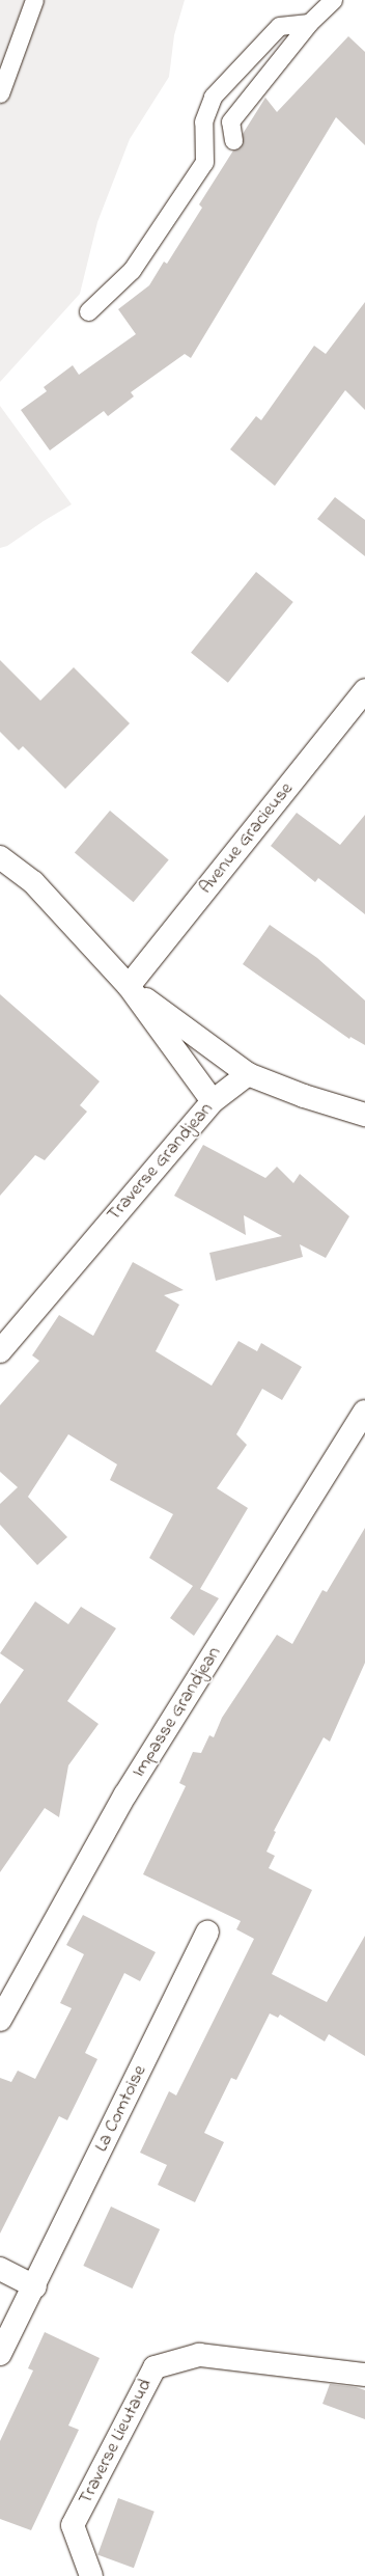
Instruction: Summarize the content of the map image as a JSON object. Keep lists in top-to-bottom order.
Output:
{
  "streets": {
    "street": [
      "Avenue Gracieuse",
      "Traverse Grandjean",
      "Impasse Grandjean",
      "La Comtoise",
      "Traverse Lieutaud"
    ]
  }
}
